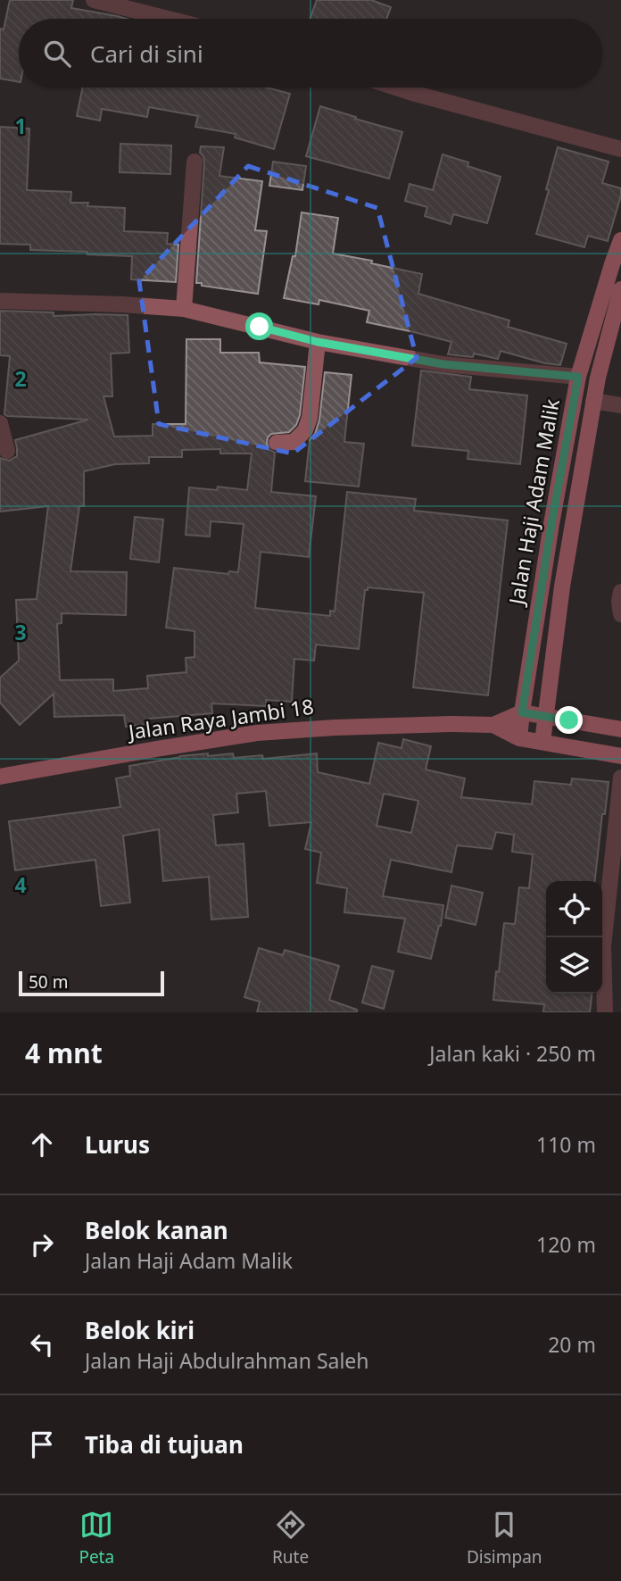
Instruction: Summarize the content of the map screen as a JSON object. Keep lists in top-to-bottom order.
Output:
{
  "streets": {
    "main road": ["Jalan Haji Adam Malik", "Jalan Raya Jambi 18"]
  },
  "scale_bar": "50 m",
  "page": {
    "search": "Cari di sini",
    "scale": "50 m",
    "heading": ["4 mnt", "Jalan kaki · 250 m"],
    "list": [
      ["Lurus", "110 m"],
      ["Belok kanan", "Jalan Haji Adam Malik", "120 m"],
      ["Belok kiri", "Jalan Haji Abdulrahman Saleh", "20 m"],
      "Tiba di tujuan"
    ],
    "nav": ["Peta", "Rute", "Disimpan"]
  },
  "grid": {
    "rows": [
      "1",
      "2",
      "3",
      "4"
    ]
  }
}
